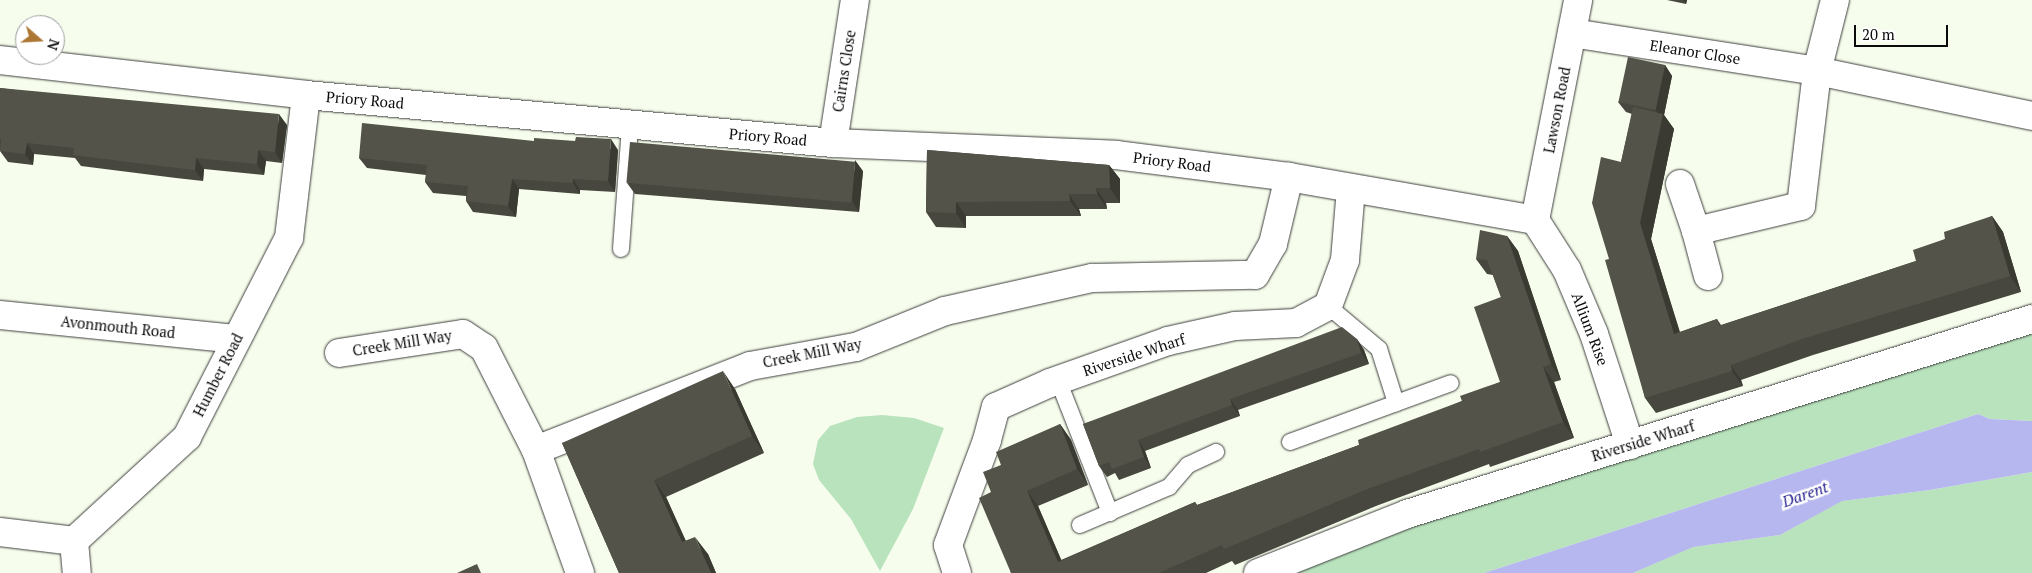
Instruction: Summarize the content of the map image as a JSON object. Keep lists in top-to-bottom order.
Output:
{
  "streets": {
    "street": [
      "Eleanor Close",
      "Cairns Close",
      "Priory Road",
      "Lawson Road",
      "Avonmouth Road",
      "Allium Rise",
      "Creek Mill Way",
      "Riverside Wharf",
      "Humber Road"
    ]
  },
  "crossings": [
    ["Eleanor Close", "Lawson Road"],
    ["Cairns Close", "Priory Road"],
    ["Priory Road", "Lawson Road"],
    ["Priory Road", "Allium Rise"],
    ["Priory Road", "Creek Mill Way"],
    ["Priory Road", "Humber Road"],
    ["Lawson Road", "Allium Rise"],
    ["Avonmouth Road", "Humber Road"],
    ["Allium Rise", "Riverside Wharf"]
  ],
  "water": ["Darent"],
  "scale_bar": "20 m",
  "north": "right"
}
